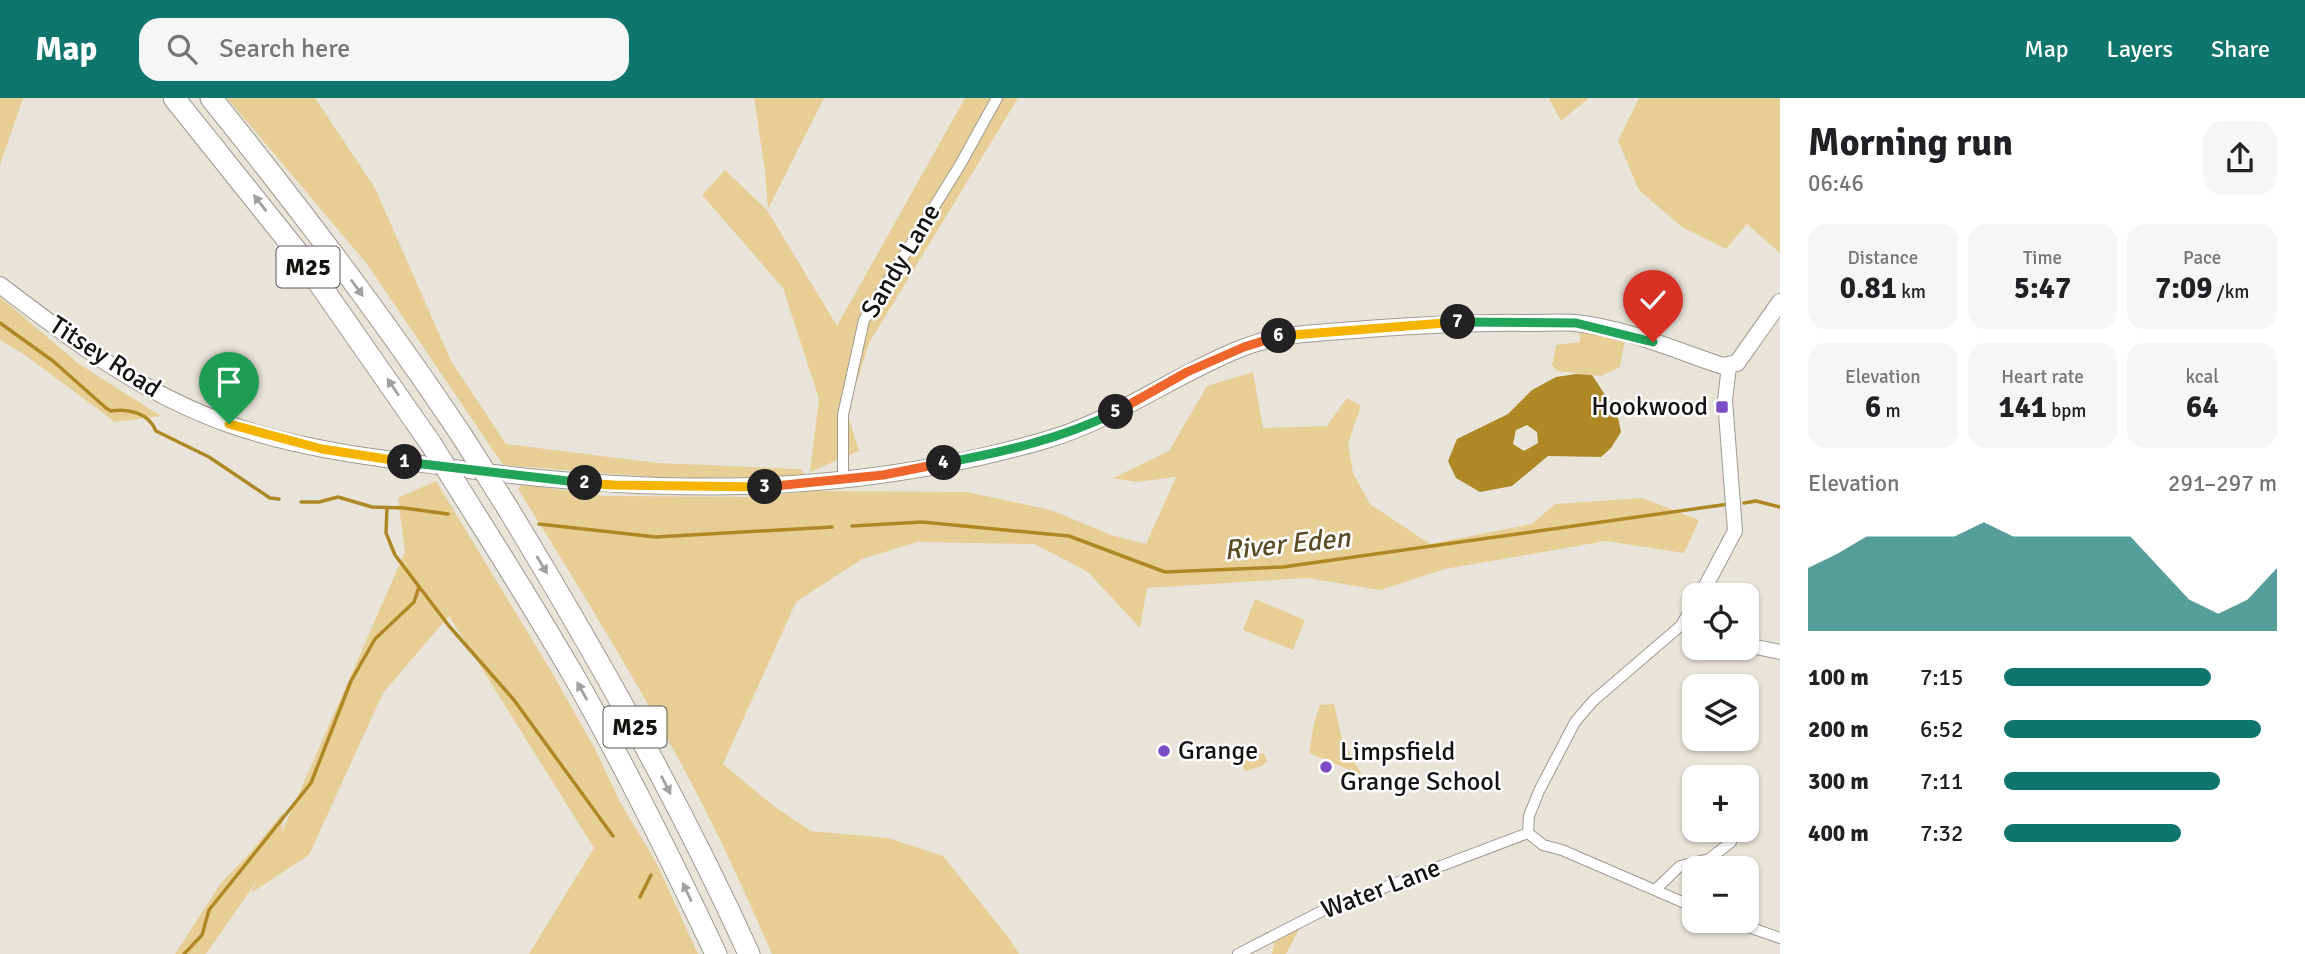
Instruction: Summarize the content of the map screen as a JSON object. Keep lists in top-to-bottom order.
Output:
{
  "streets": {
    "highway": ["M25"],
    "main road": ["Titsey Road"],
    "street": ["Sandy Lane", "Water Lane"]
  },
  "crossings": [
    ["Sandy Lane", "Titsey Road"]
  ],
  "water": ["River Eden"],
  "places": {
    "transit": ["Hookwood"],
    "other": ["Grange", "Limpsfield Grange School"]
  },
  "page": {
    "header": "Map",
    "search": "Search here",
    "nav": ["Map", "Layers", "Share"],
    "heading": ["Morning run", "06:46"],
    "stats": [
      ["Distance", "0.81 km"],
      ["Time", "5:47"],
      ["Pace", "7:09 /km"],
      ["Elevation", "6 m"],
      ["Heart rate", "141 bpm"],
      ["kcal", "64"]
    ],
    "pins": [
      "7",
      "6",
      "5",
      "1",
      "4",
      "2",
      "3"
    ],
    "chart": ["Elevation", "291–297 m"],
    "map_buttons": ["+", "−"],
    "list": [
      {
        "name": "100 m",
        "note": "7:15"
      },
      {
        "name": "200 m",
        "note": "6:52"
      },
      {
        "name": "300 m",
        "note": "7:11"
      },
      {
        "name": "400 m",
        "note": "7:32"
      }
    ]
  }
}
